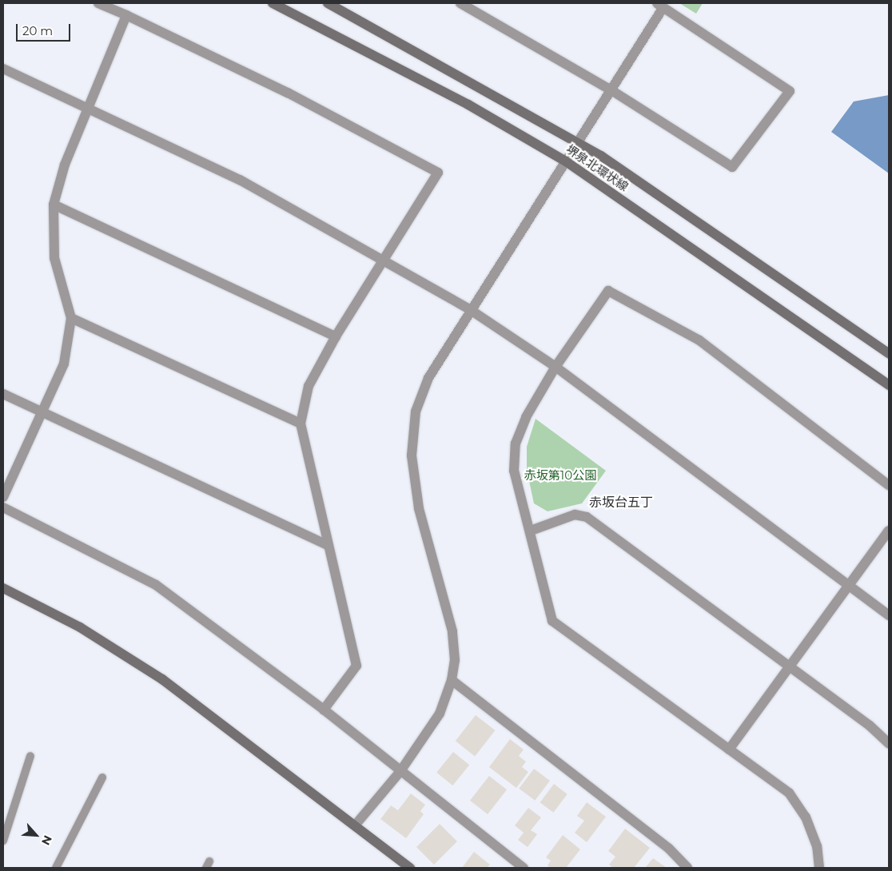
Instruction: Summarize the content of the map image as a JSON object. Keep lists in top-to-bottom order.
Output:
{
  "streets": {
    "main road": ["堺泉北環状線"]
  },
  "districts": ["赤坂台五丁"],
  "parks": ["赤坂第10公園"],
  "scale_bar": "20 m",
  "north": "bottom right"
}
